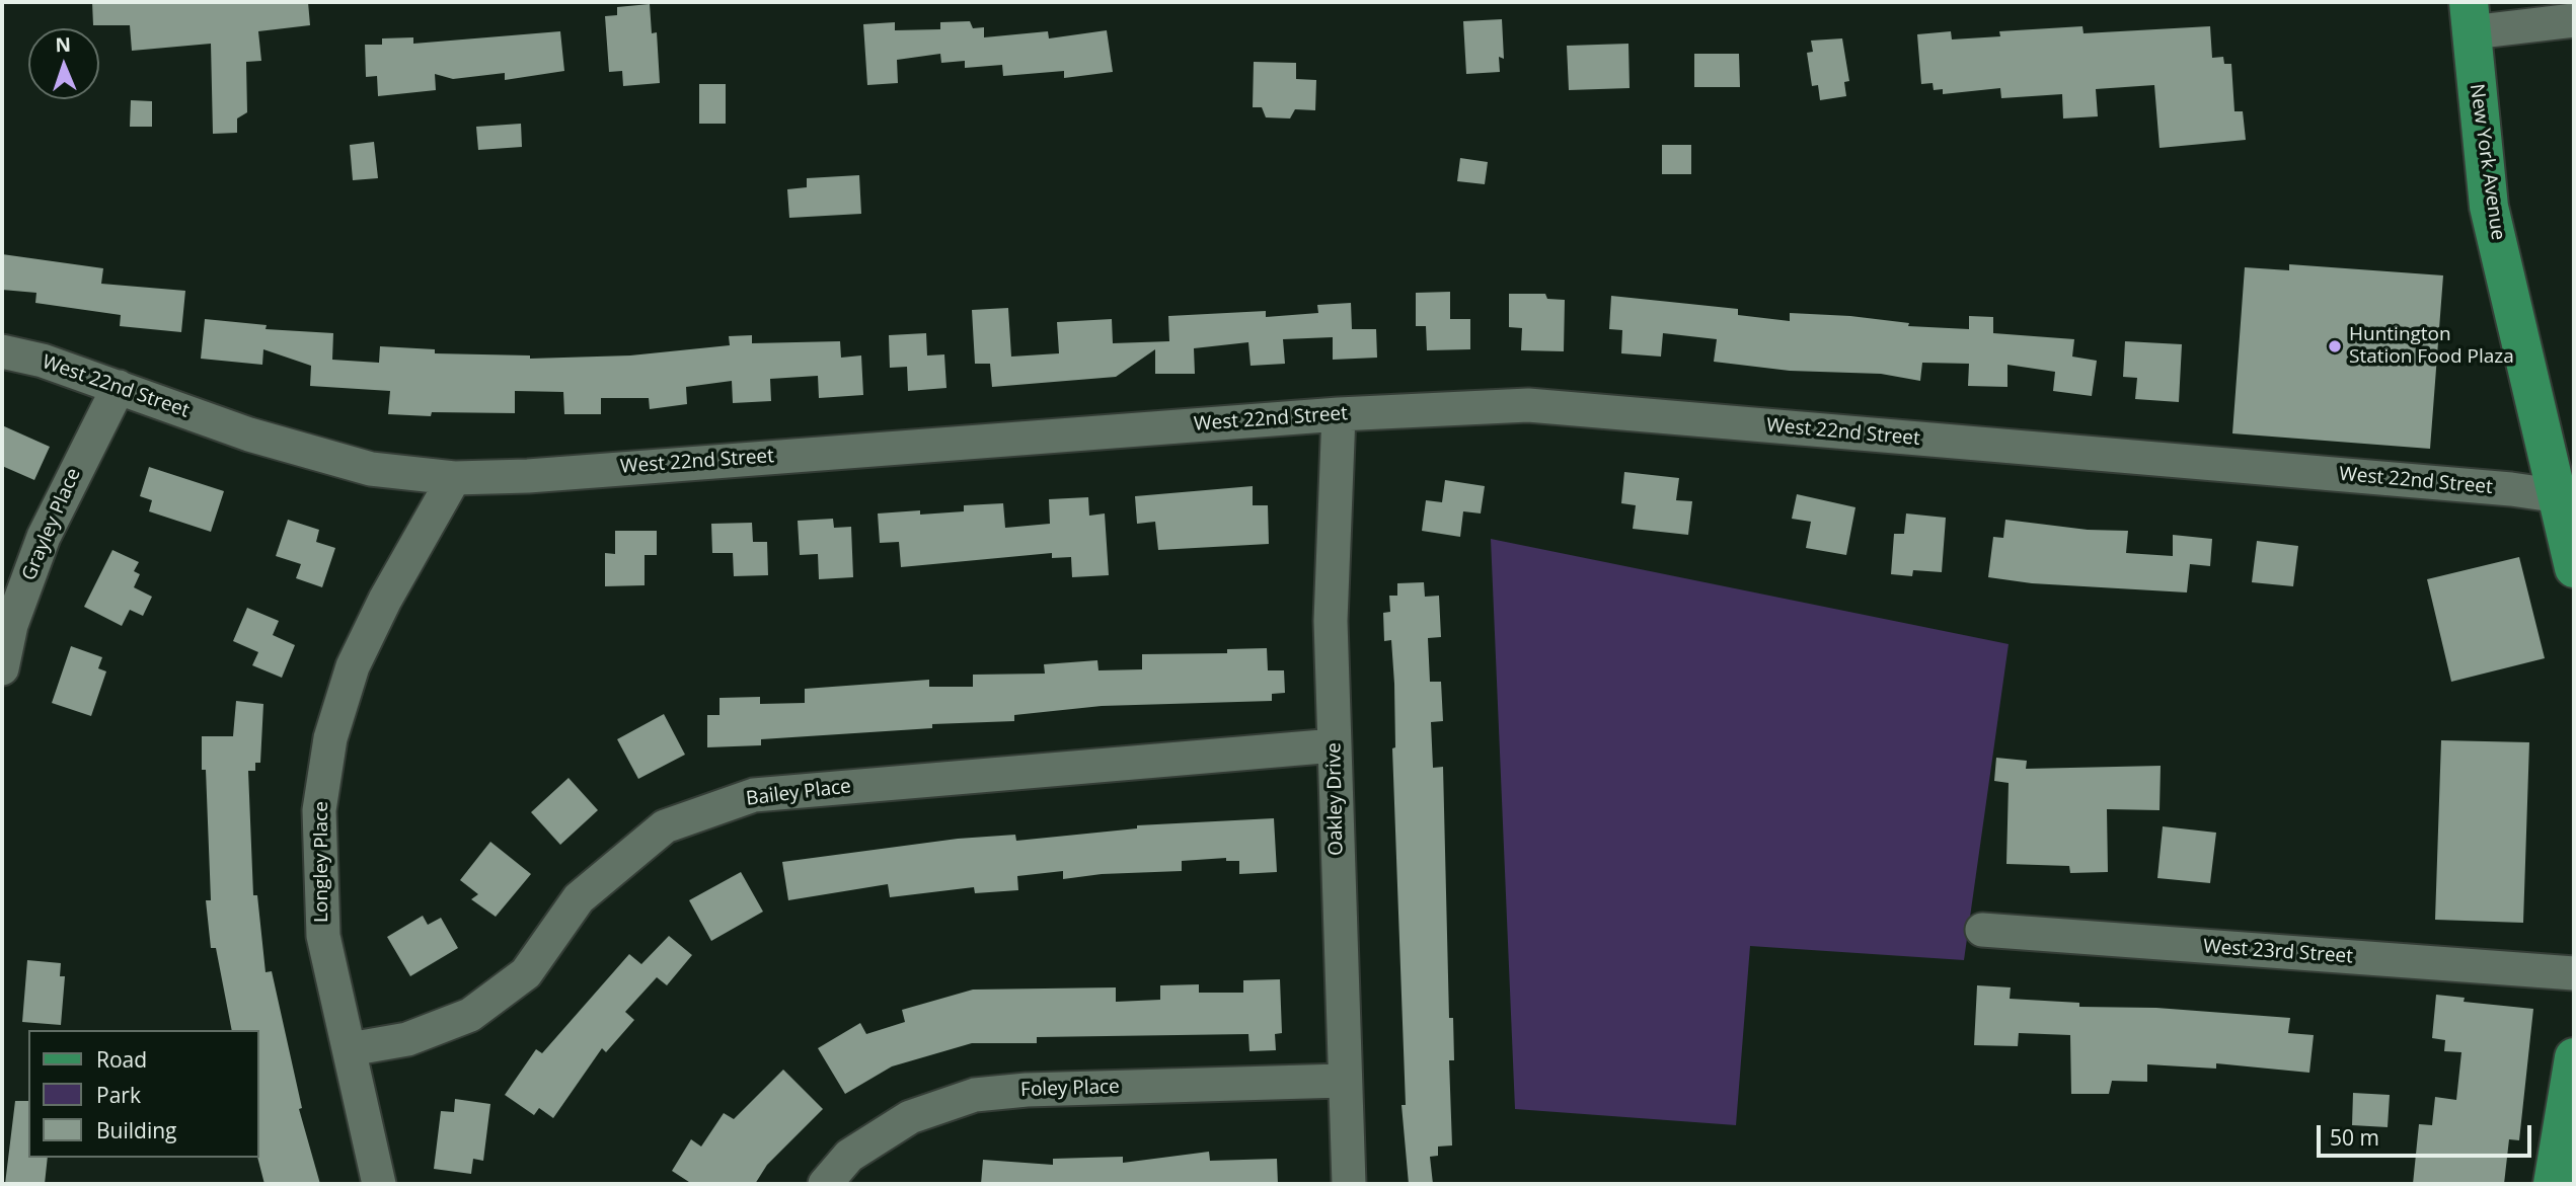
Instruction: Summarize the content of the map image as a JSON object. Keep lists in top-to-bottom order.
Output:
{
  "streets": {
    "main road": ["New York Avenue"],
    "street": [
      "West 22nd Street",
      "Grayley Place",
      "Bailey Place",
      "Oakley Drive",
      "Longley Place",
      "West 23rd Street",
      "Foley Place"
    ]
  },
  "crossings": [
    ["New York Avenue", "West 22nd Street"],
    ["West 22nd Street", "Grayley Place"],
    ["West 22nd Street", "Oakley Drive"],
    ["West 22nd Street", "Longley Place"],
    ["Bailey Place", "Oakley Drive"],
    ["Bailey Place", "Longley Place"],
    ["Oakley Drive", "Foley Place"]
  ],
  "places": ["Huntington Station Food Plaza"],
  "legend": ["Road", "Park", "Building"],
  "scale_bar": "50 m",
  "north": "top"
}
